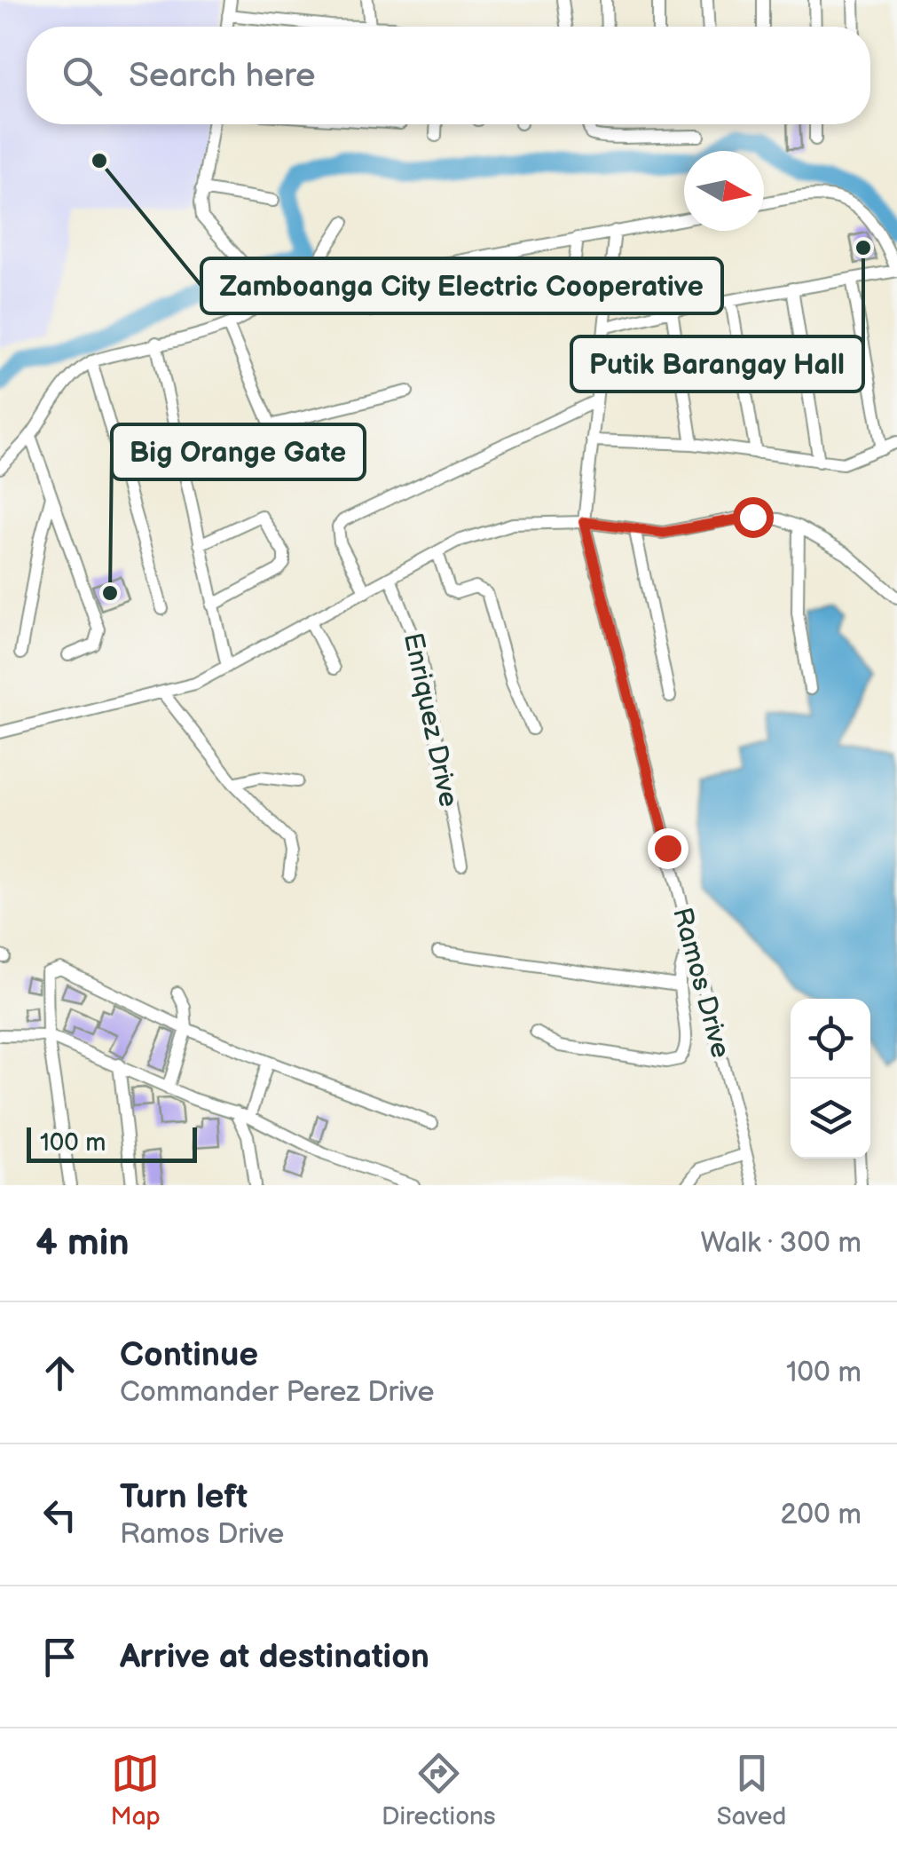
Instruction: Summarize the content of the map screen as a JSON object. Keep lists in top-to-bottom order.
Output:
{
  "streets": {
    "street": ["Enriquez Drive", "Ramos Drive"]
  },
  "places": ["Zamboanga City Electric Cooperative", "Putik Barangay Hall", "Big Orange Gate"],
  "scale_bar": "100 m",
  "north": "right",
  "page": {
    "search": "Search here",
    "scale": "100 m",
    "heading": ["4 min", "Walk · 300 m"],
    "list": [
      ["Continue", "Commander Perez Drive", "100 m"],
      ["Turn left", "Ramos Drive", "200 m"],
      "Arrive at destination"
    ],
    "nav": ["Map", "Directions", "Saved"]
  }
}
